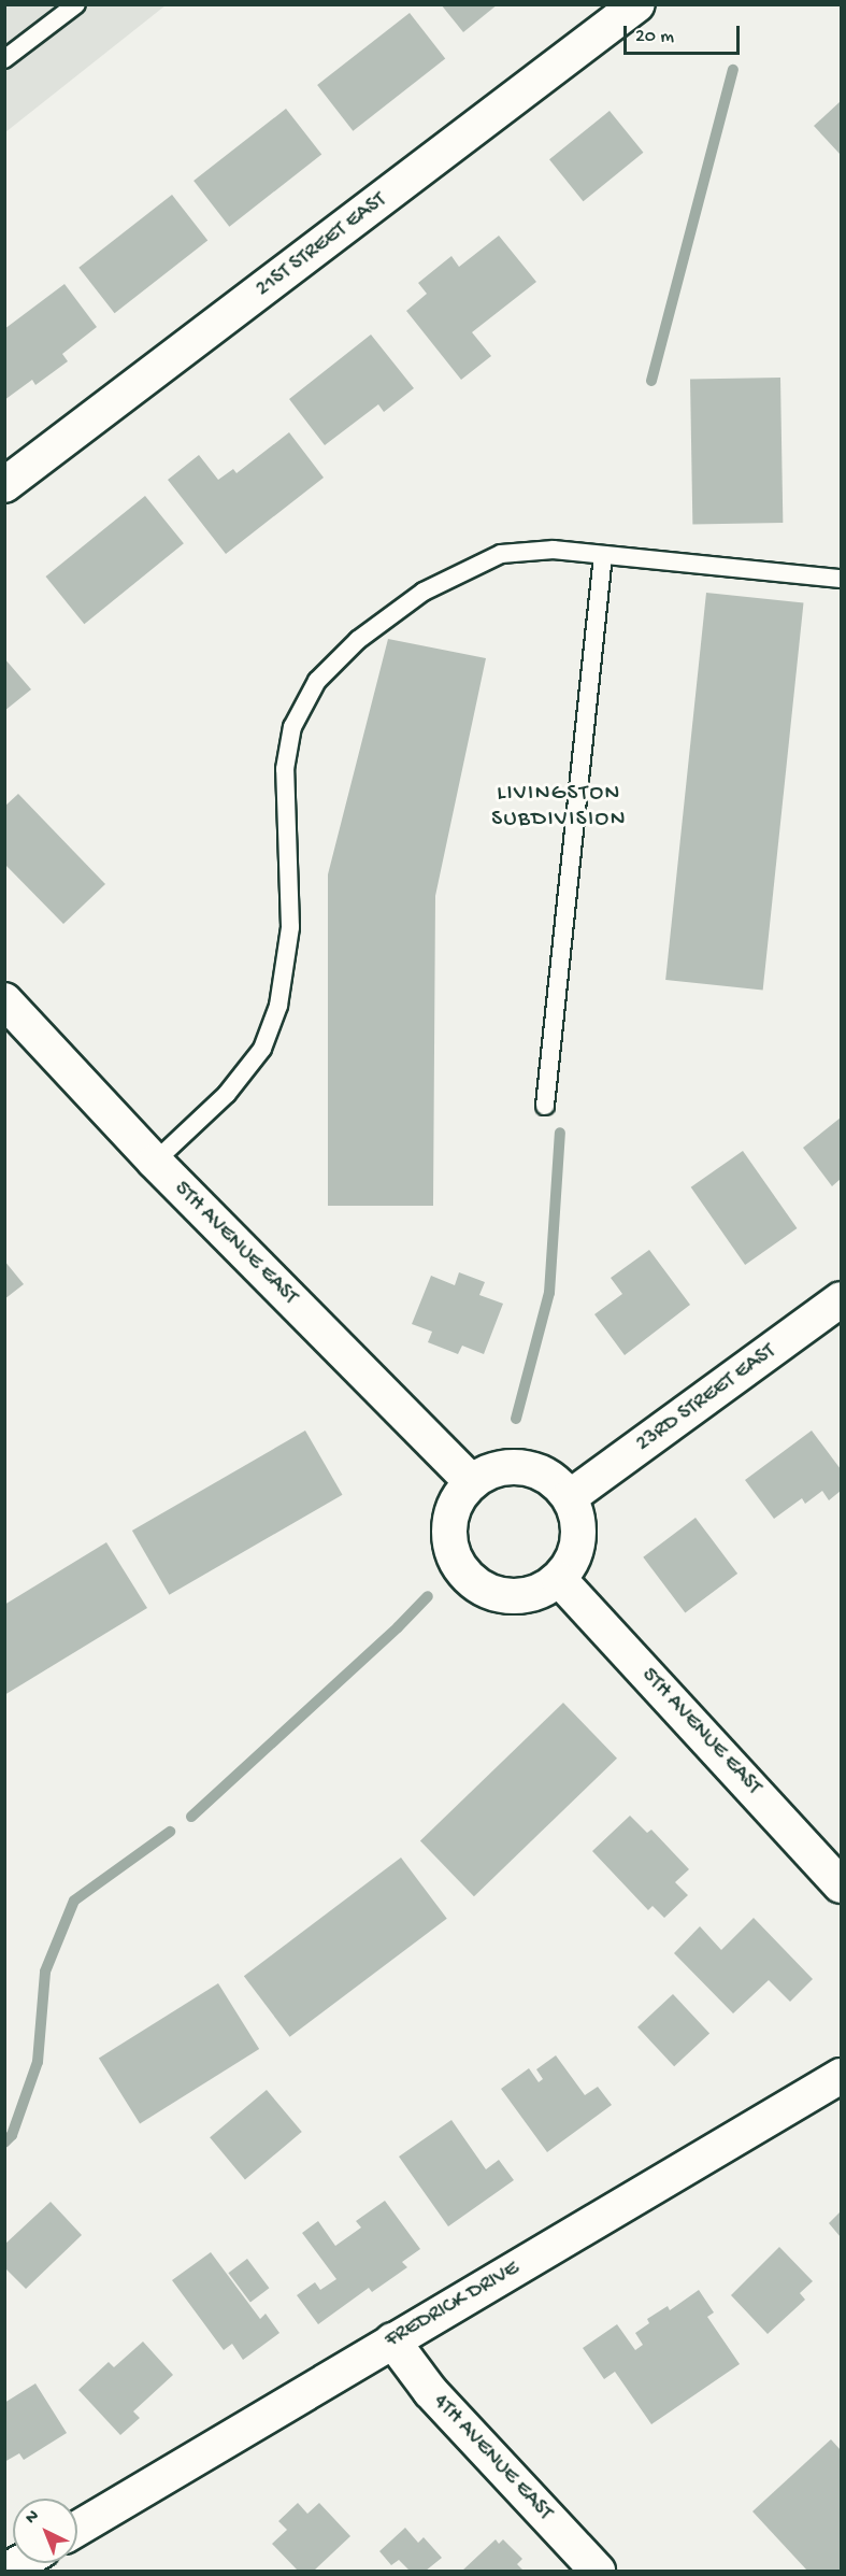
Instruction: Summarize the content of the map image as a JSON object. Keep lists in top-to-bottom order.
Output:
{
  "streets": {
    "street": [
      "21ST STREET EAST",
      "5TH AVENUE EAST",
      "23RD STREET EAST",
      "FREDRICK DRIVE",
      "4TH AVENUE EAST"
    ]
  },
  "crossings": [
    ["5TH AVENUE EAST", "23RD STREET EAST"],
    ["FREDRICK DRIVE", "4TH AVENUE EAST"]
  ],
  "districts": ["LIVINGSTON SUBDIVISION"],
  "scale_bar": "20 m",
  "north": "top left"
}
